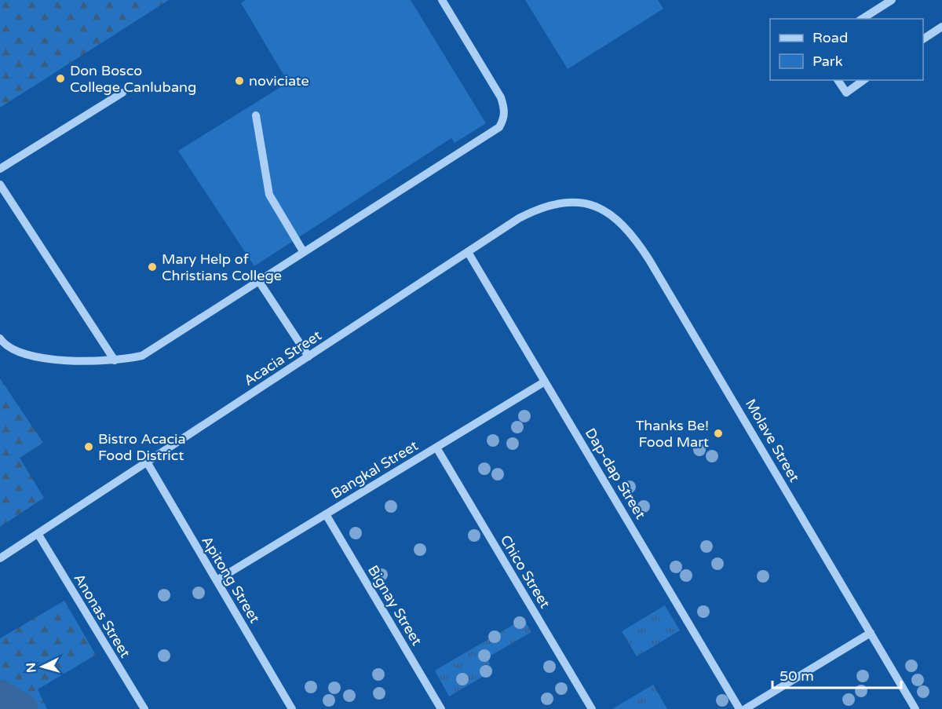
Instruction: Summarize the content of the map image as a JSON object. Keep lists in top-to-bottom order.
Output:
{
  "streets": {
    "street": [
      "Acacia Street",
      "Molave Street",
      "Bangkal Street",
      "Dap-dap Street",
      "Chico Street",
      "Apitong Street",
      "Bignay Street",
      "Anonas Street"
    ]
  },
  "crossings": [
    ["Acacia Street", "Molave Street"],
    ["Acacia Street", "Dap-dap Street"],
    ["Acacia Street", "Apitong Street"],
    ["Acacia Street", "Anonas Street"],
    ["Bangkal Street", "Dap-dap Street"],
    ["Bangkal Street", "Chico Street"],
    ["Bangkal Street", "Apitong Street"],
    ["Bangkal Street", "Bignay Street"]
  ],
  "places": [
    "Don Bosco College Canlubang",
    "noviciate",
    "Mary Help of Christians College",
    "Thanks Be! Food Mart",
    "Bistro Acacia Food District"
  ],
  "legend": ["Road", "Park"],
  "scale_bar": "50 m",
  "north": "left"
}
